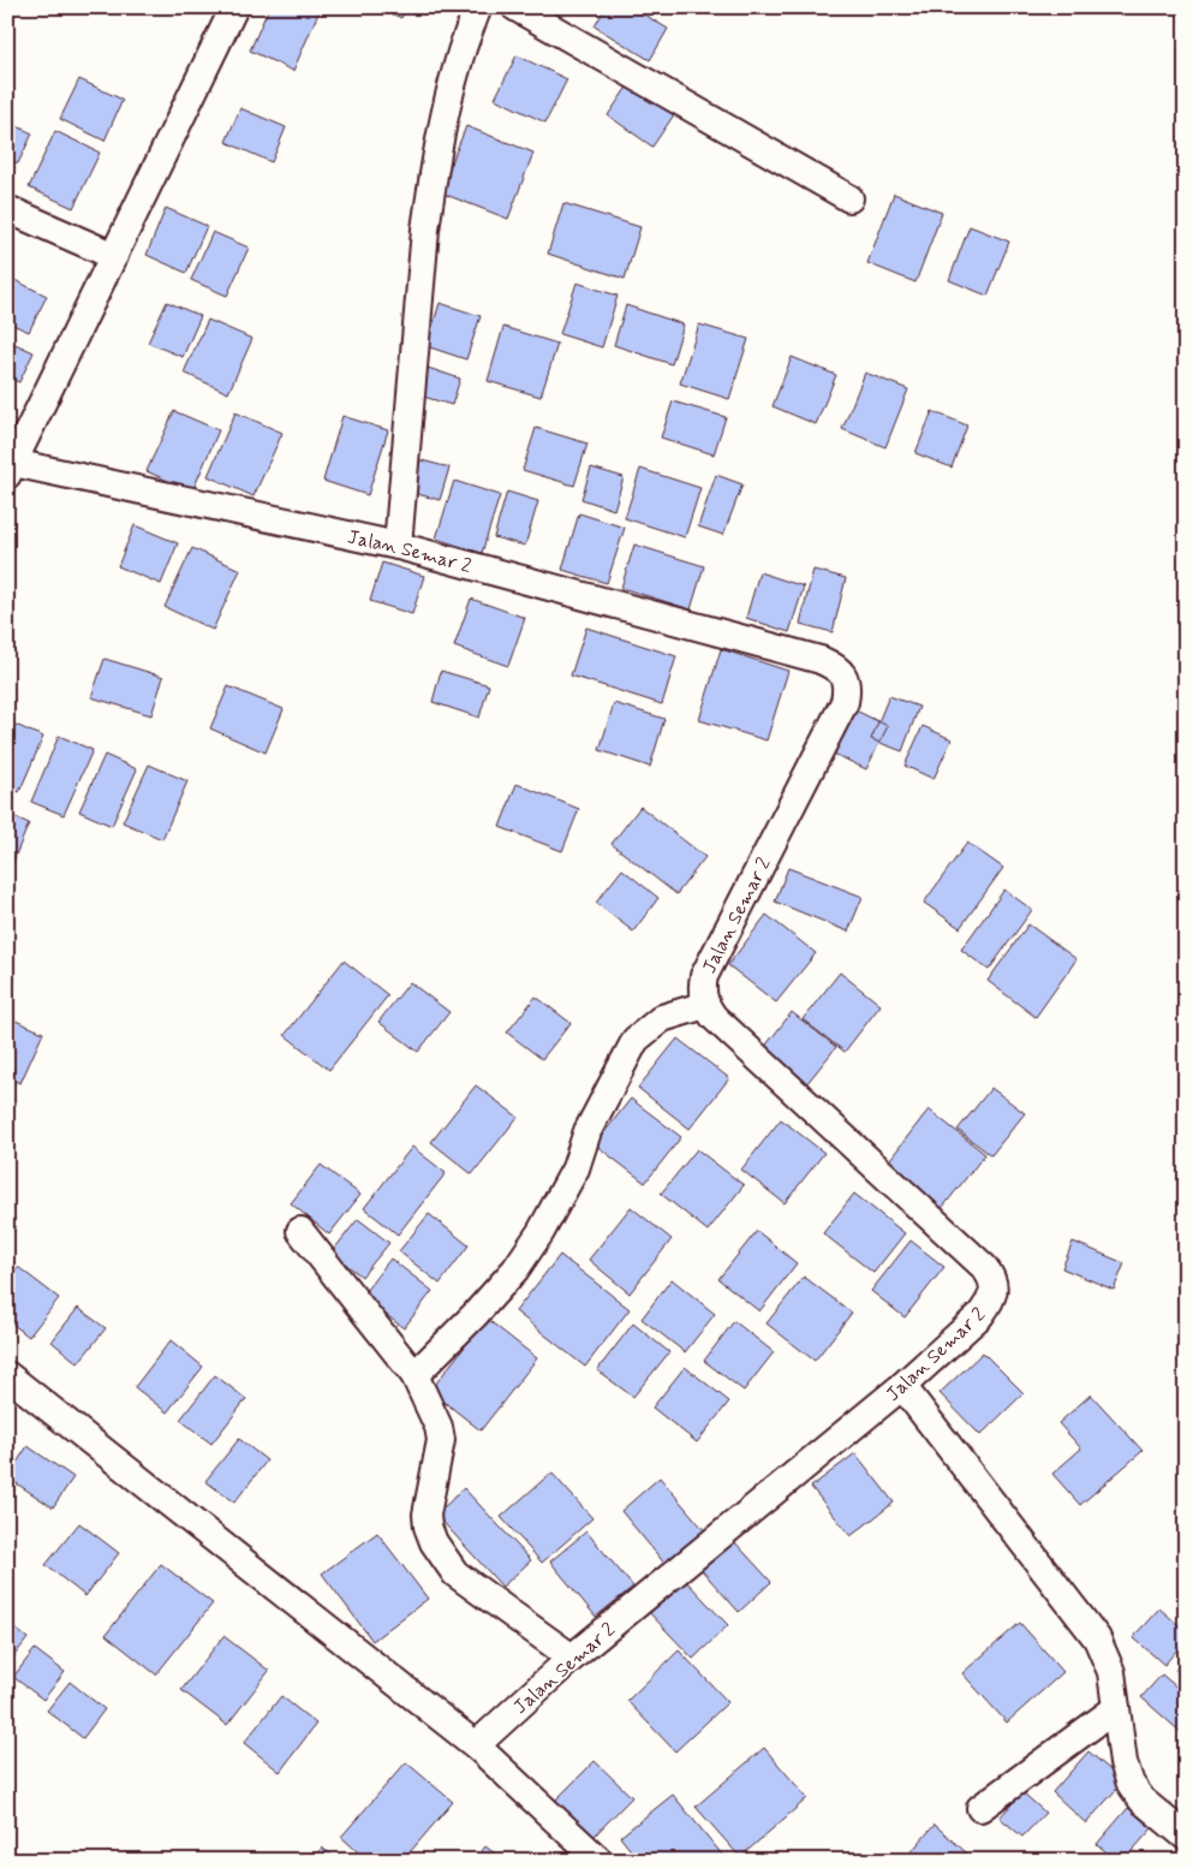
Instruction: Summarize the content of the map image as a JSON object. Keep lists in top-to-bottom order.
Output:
{
  "streets": {
    "street": ["Jalan Semar 2"]
  }
}
